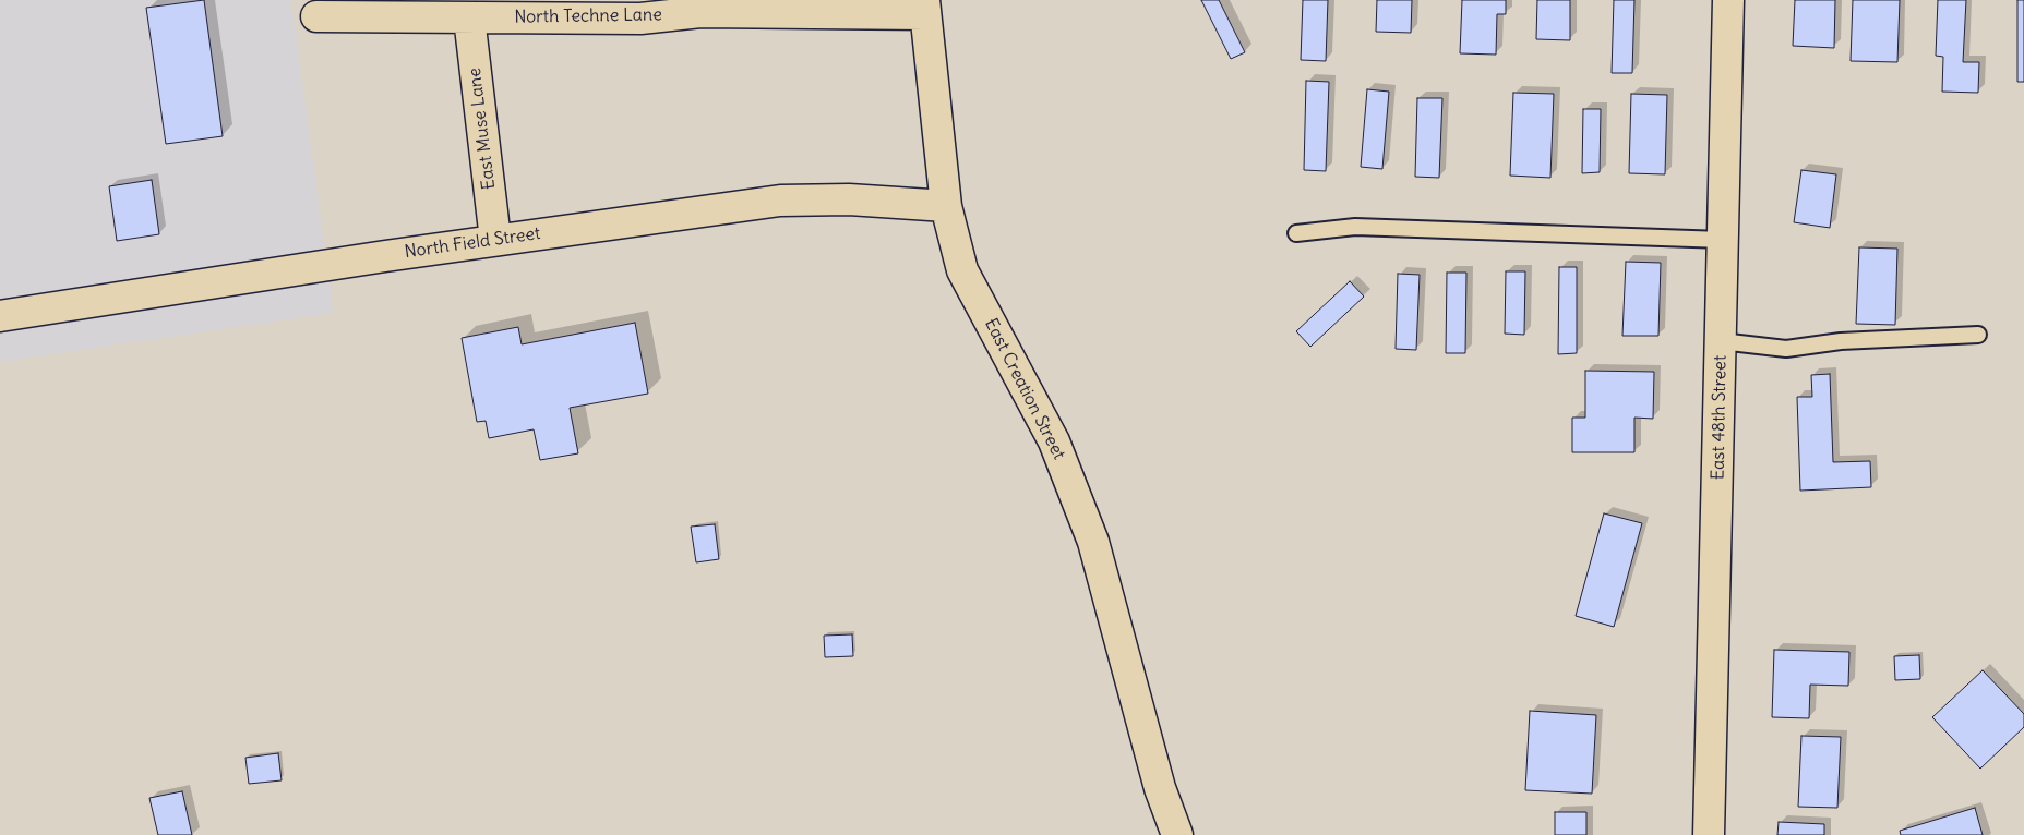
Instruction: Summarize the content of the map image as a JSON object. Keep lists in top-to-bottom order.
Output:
{
  "streets": {
    "street": [
      "North Techne Lane",
      "East Muse Lane",
      "North Field Street",
      "East Creation Street",
      "East 48th Street"
    ]
  },
  "crossings": [
    ["North Techne Lane", "East Muse Lane"],
    ["North Techne Lane", "East Creation Street"],
    ["East Muse Lane", "North Field Street"],
    ["North Field Street", "East Creation Street"]
  ]
}
